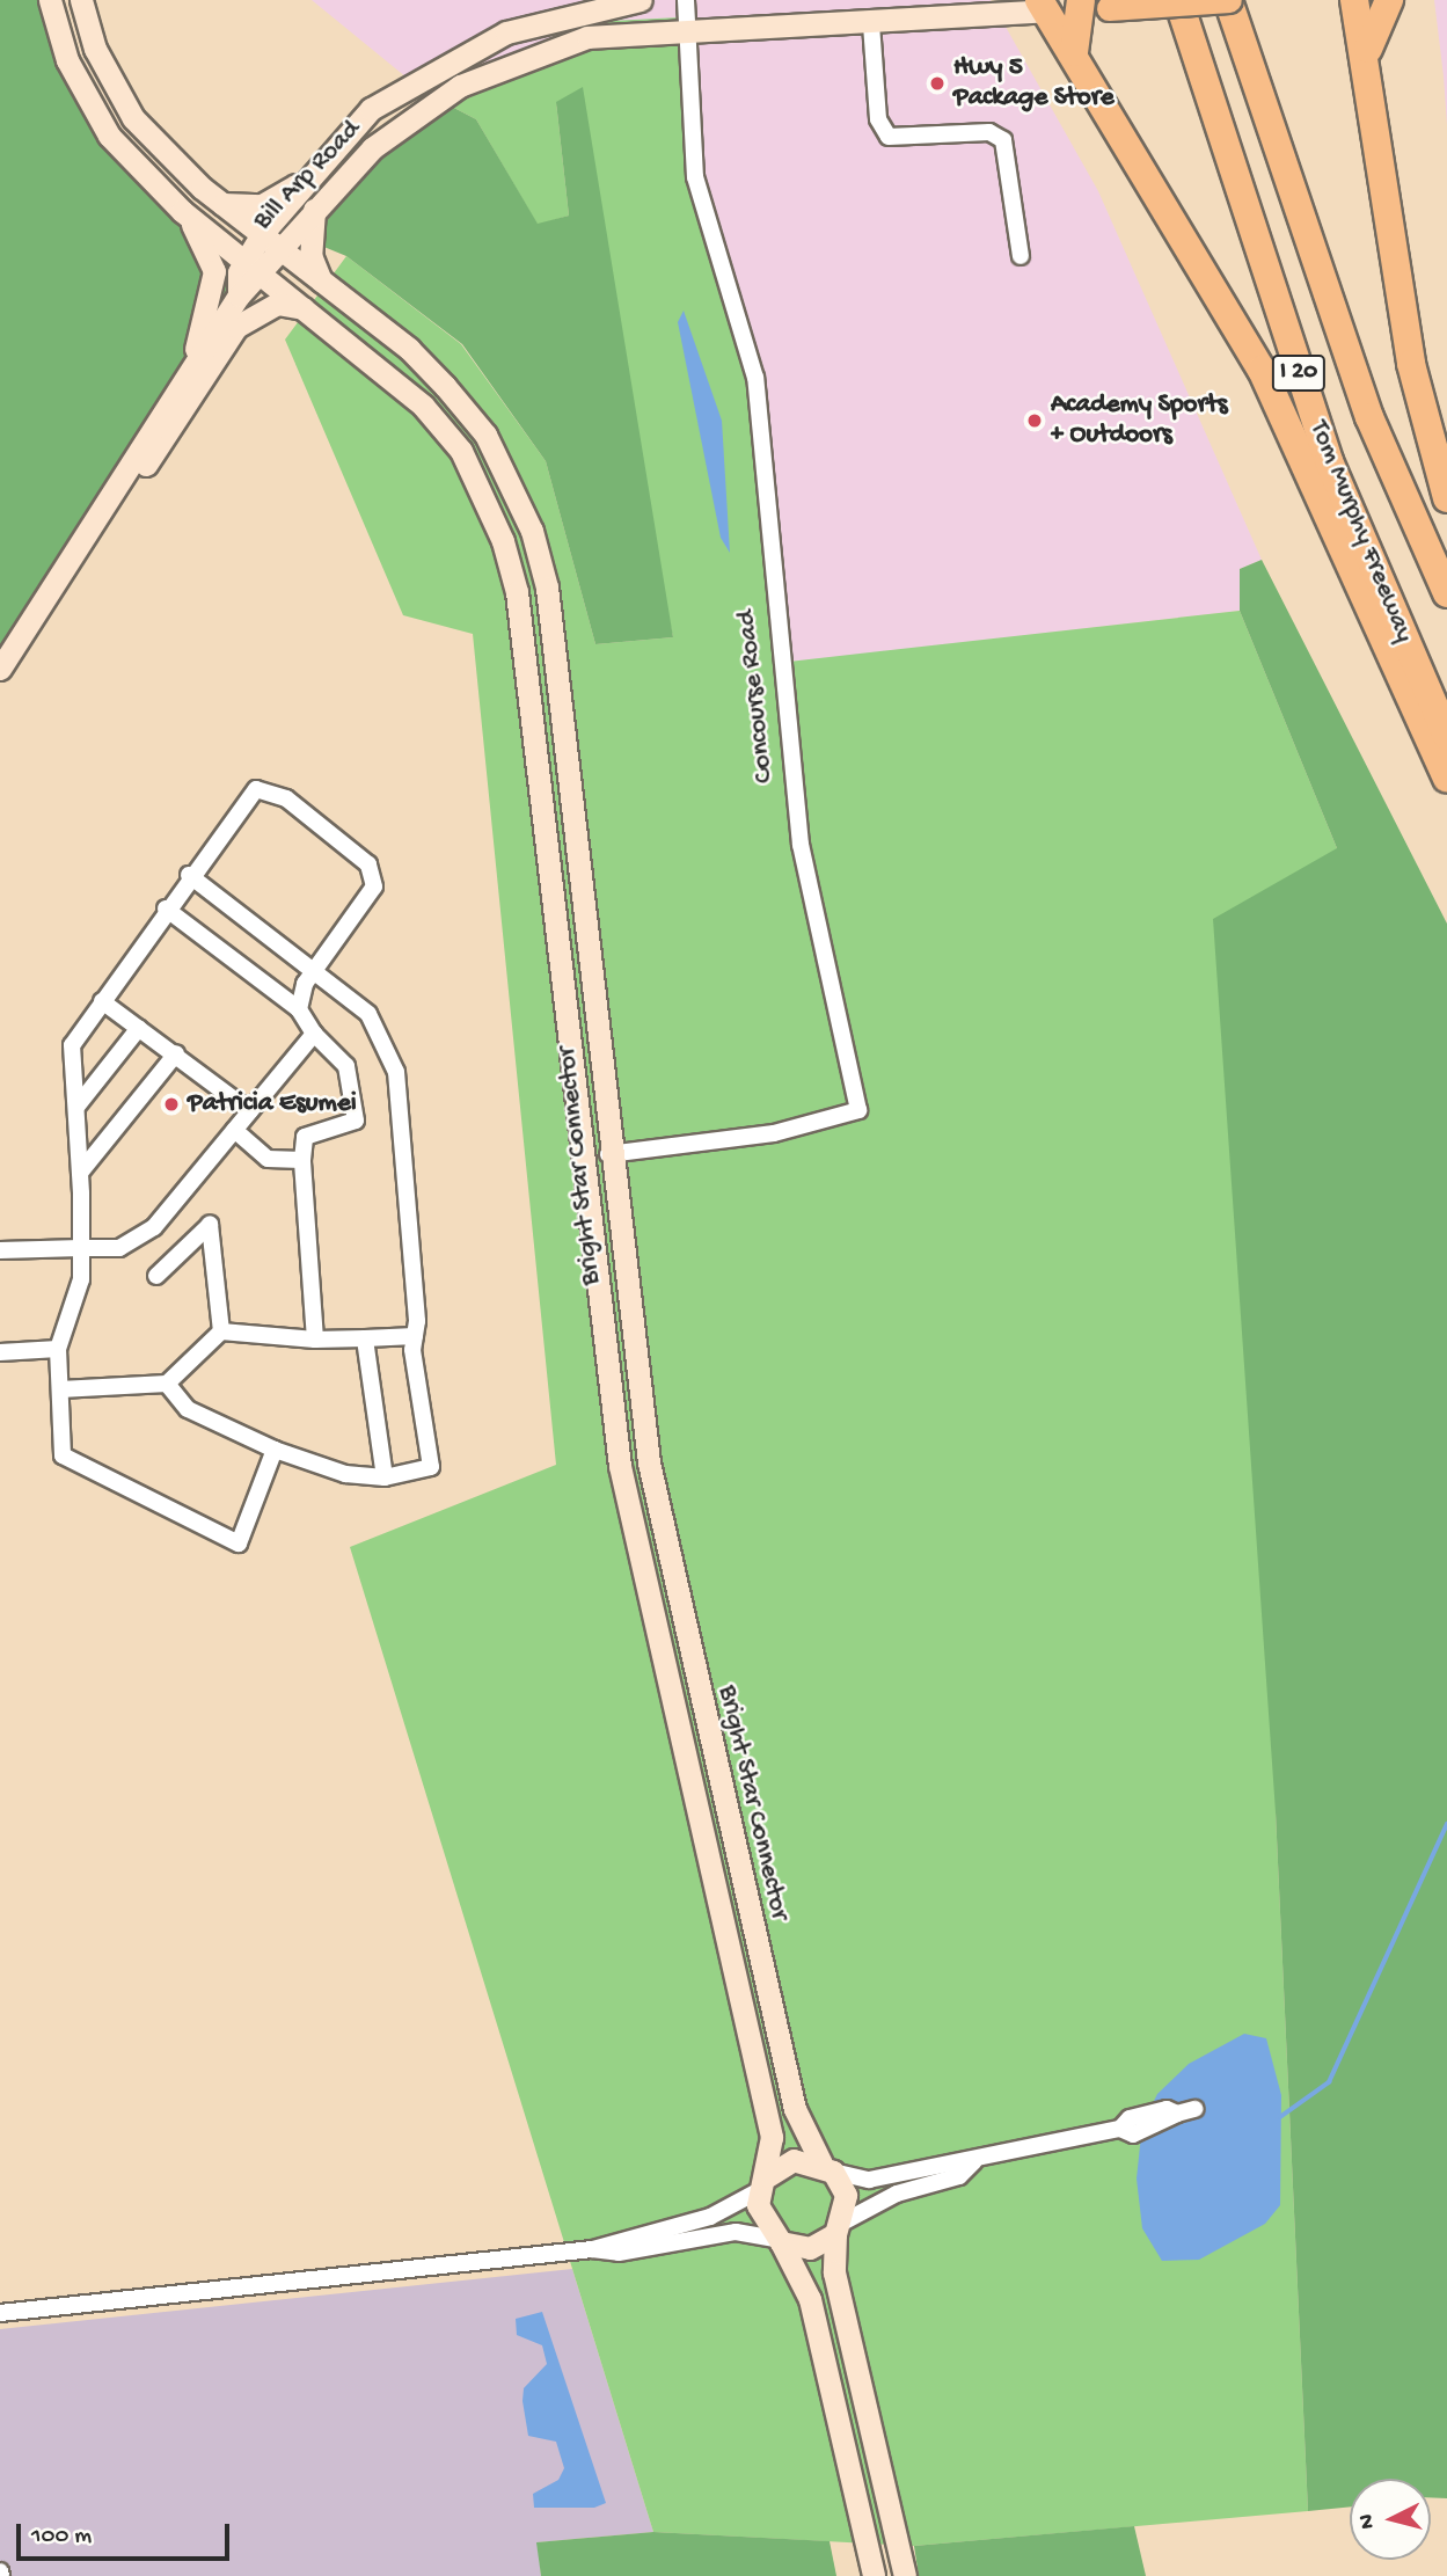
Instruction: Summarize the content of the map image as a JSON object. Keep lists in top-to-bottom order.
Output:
{
  "streets": {
    "highway": ["I 20", "Tom Murphy Freeway"],
    "street": ["Bill Arp Road", "Concourse Road", "Bright Star Connector"]
  },
  "crossings": [
    ["Bill Arp Road", "Concourse Road"],
    ["Bill Arp Road", "Bright Star Connector"],
    ["Concourse Road", "Bright Star Connector"]
  ],
  "places": ["Hwy 5 Package Store", "Academy Sports + Outdoors", "Patricia Esumei"],
  "scale_bar": "100 m",
  "north": "left"
}
